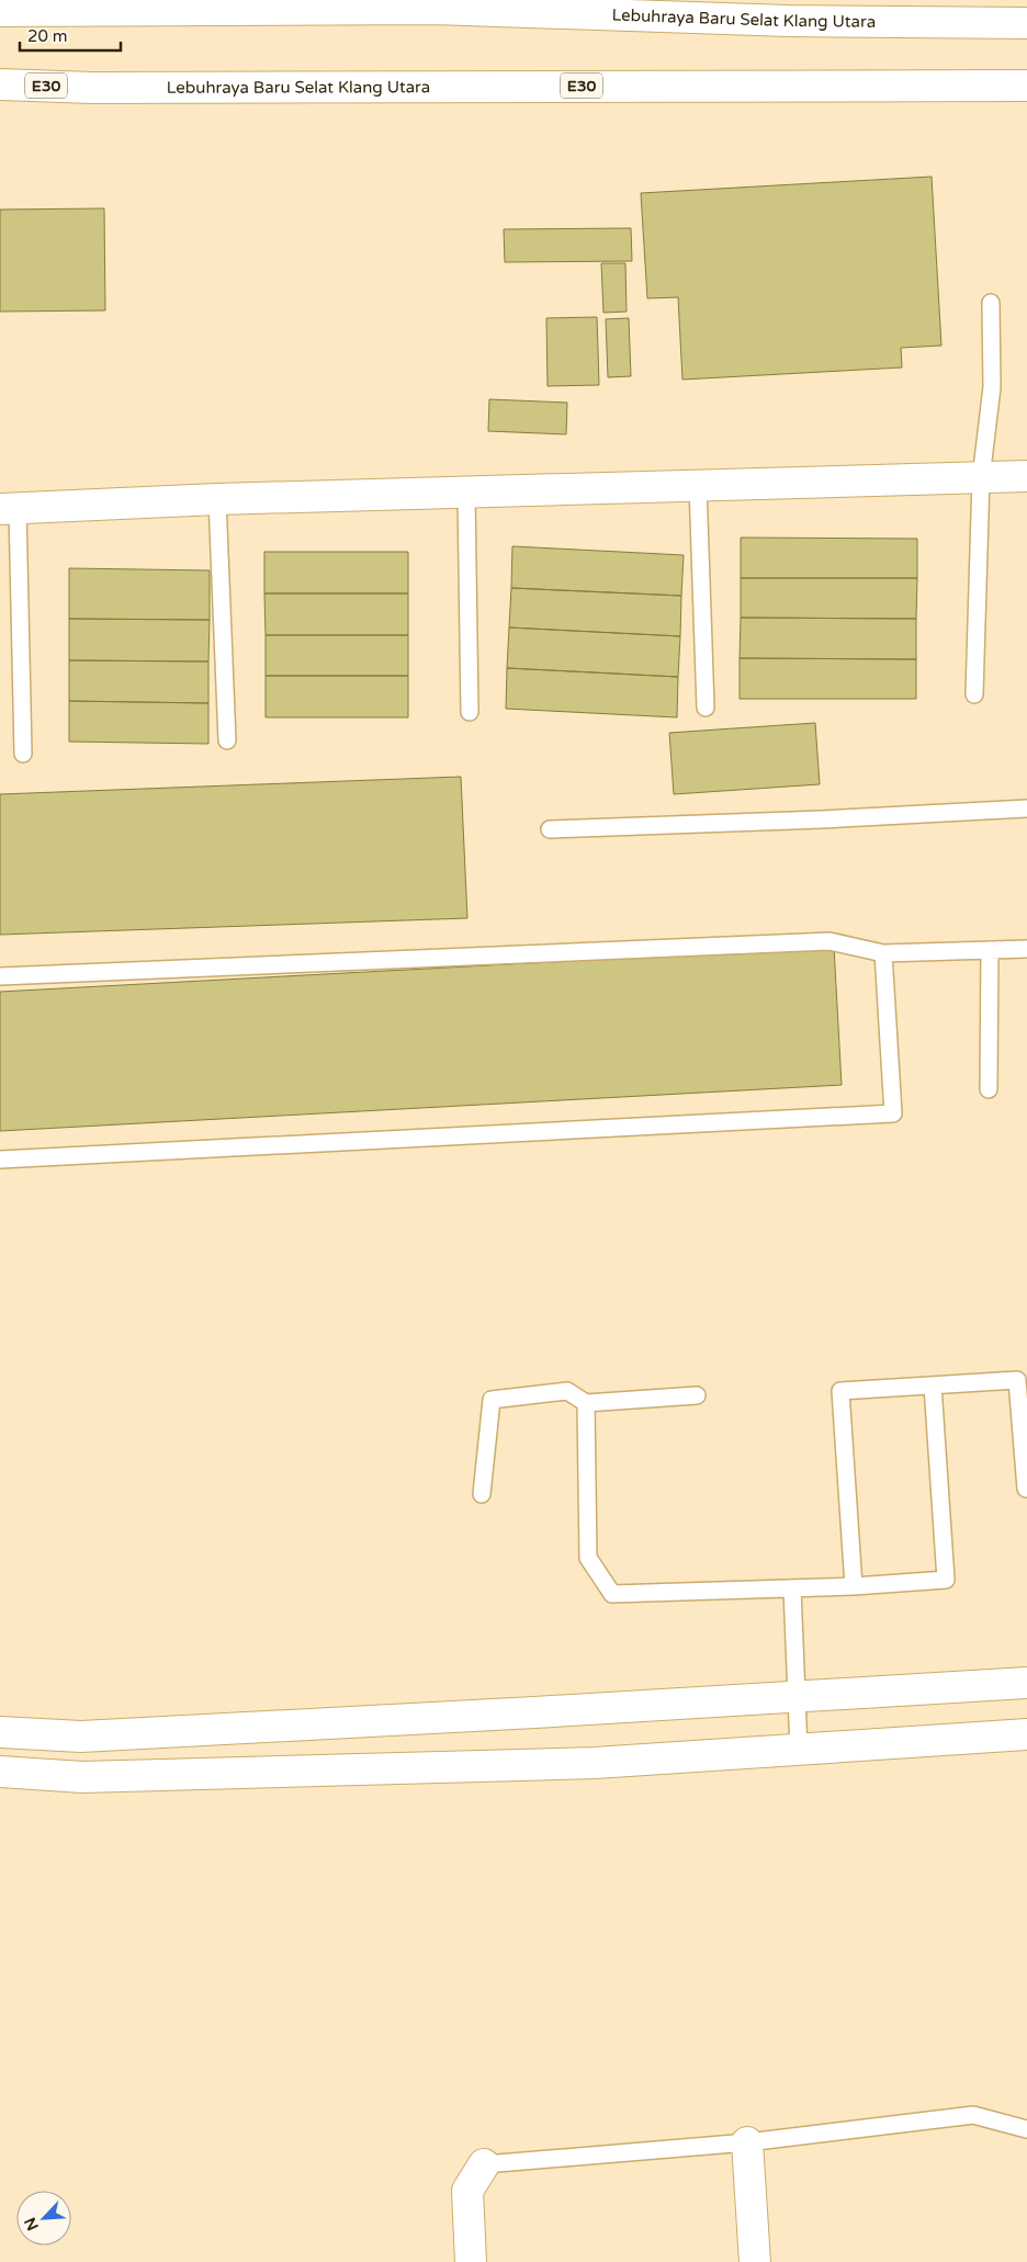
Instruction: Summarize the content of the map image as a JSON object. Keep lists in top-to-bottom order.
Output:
{
  "streets": {
    "main road": ["Lebuhraya Baru Selat Klang Utara", "E30"]
  },
  "scale_bar": "20 m",
  "north": "bottom left"
}
